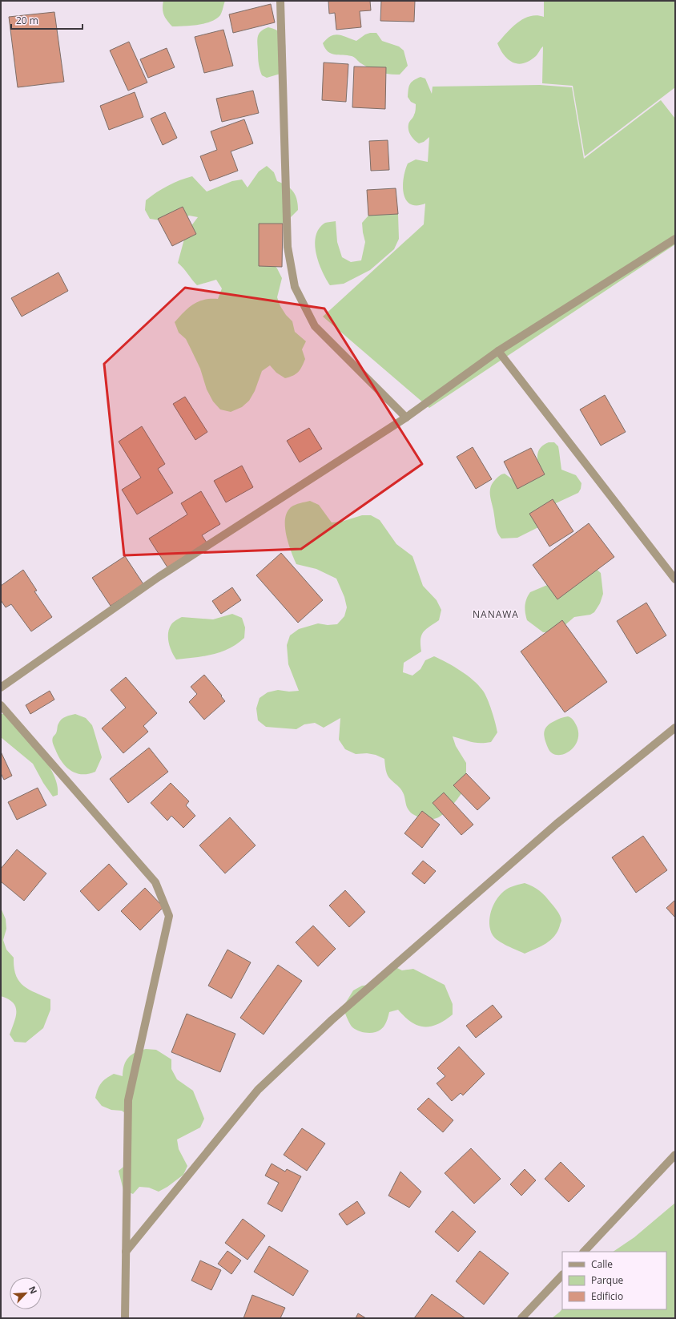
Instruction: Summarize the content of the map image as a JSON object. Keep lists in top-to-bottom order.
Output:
{
  "districts": ["NANAWA"],
  "legend": ["Calle", "Parque", "Edificio"],
  "scale_bar": "20 m",
  "north": "top right"
}
